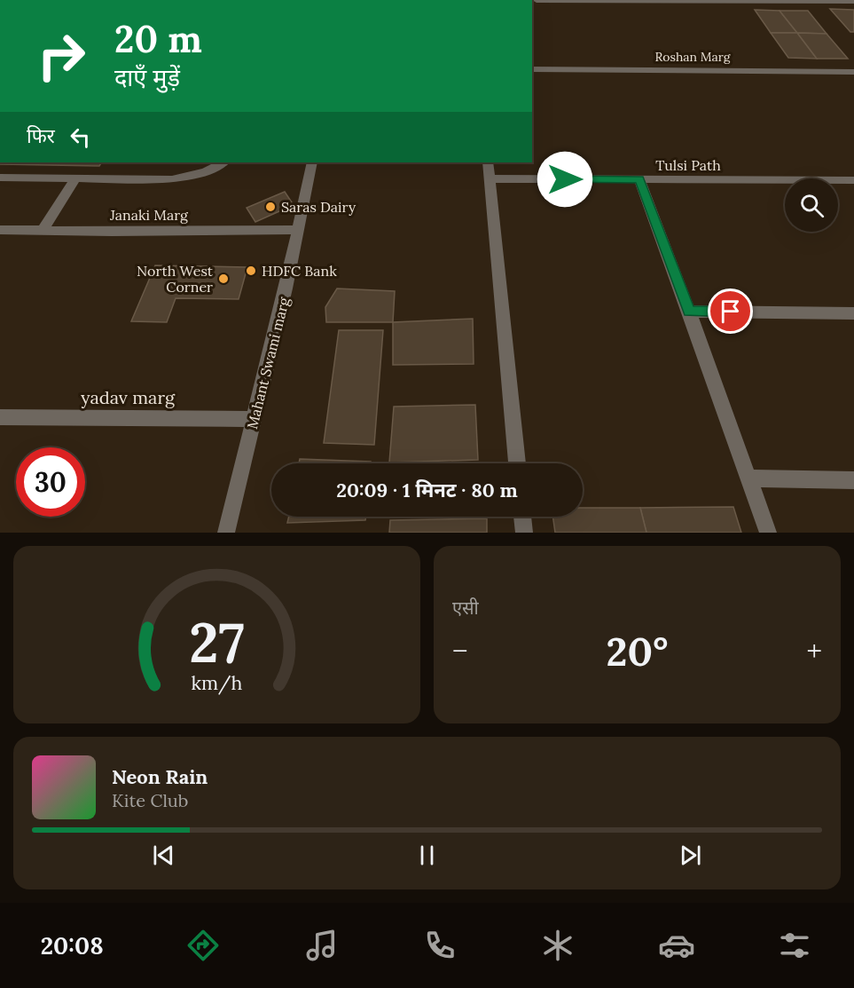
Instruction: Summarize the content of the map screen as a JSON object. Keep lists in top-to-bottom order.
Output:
{
  "streets": {
    "street": [
      "Roshan Marg",
      "Tulsi Path",
      "Janaki Marg",
      "Mahant Swami marg",
      "yadav marg"
    ]
  },
  "crossings": [
    ["Janaki Marg", "Mahant Swami marg"],
    ["Mahant Swami marg", "yadav marg"]
  ],
  "places": ["Saras Dairy", "HDFC Bank", "North West Corner"],
  "page": {
    "turn": ["20 m", "दाएँ मुड़ें"],
    "then": "फिर",
    "limit": "30",
    "trip": "20:09 · 1 मिनट · 80 m",
    "tile": "एसी",
    "heat": ["−", "20°", "+"],
    "song": ["Neon Rain", "Kite Club"],
    "tabs": "20:08",
    "gauge": ["27", "km/h"]
  }
}
